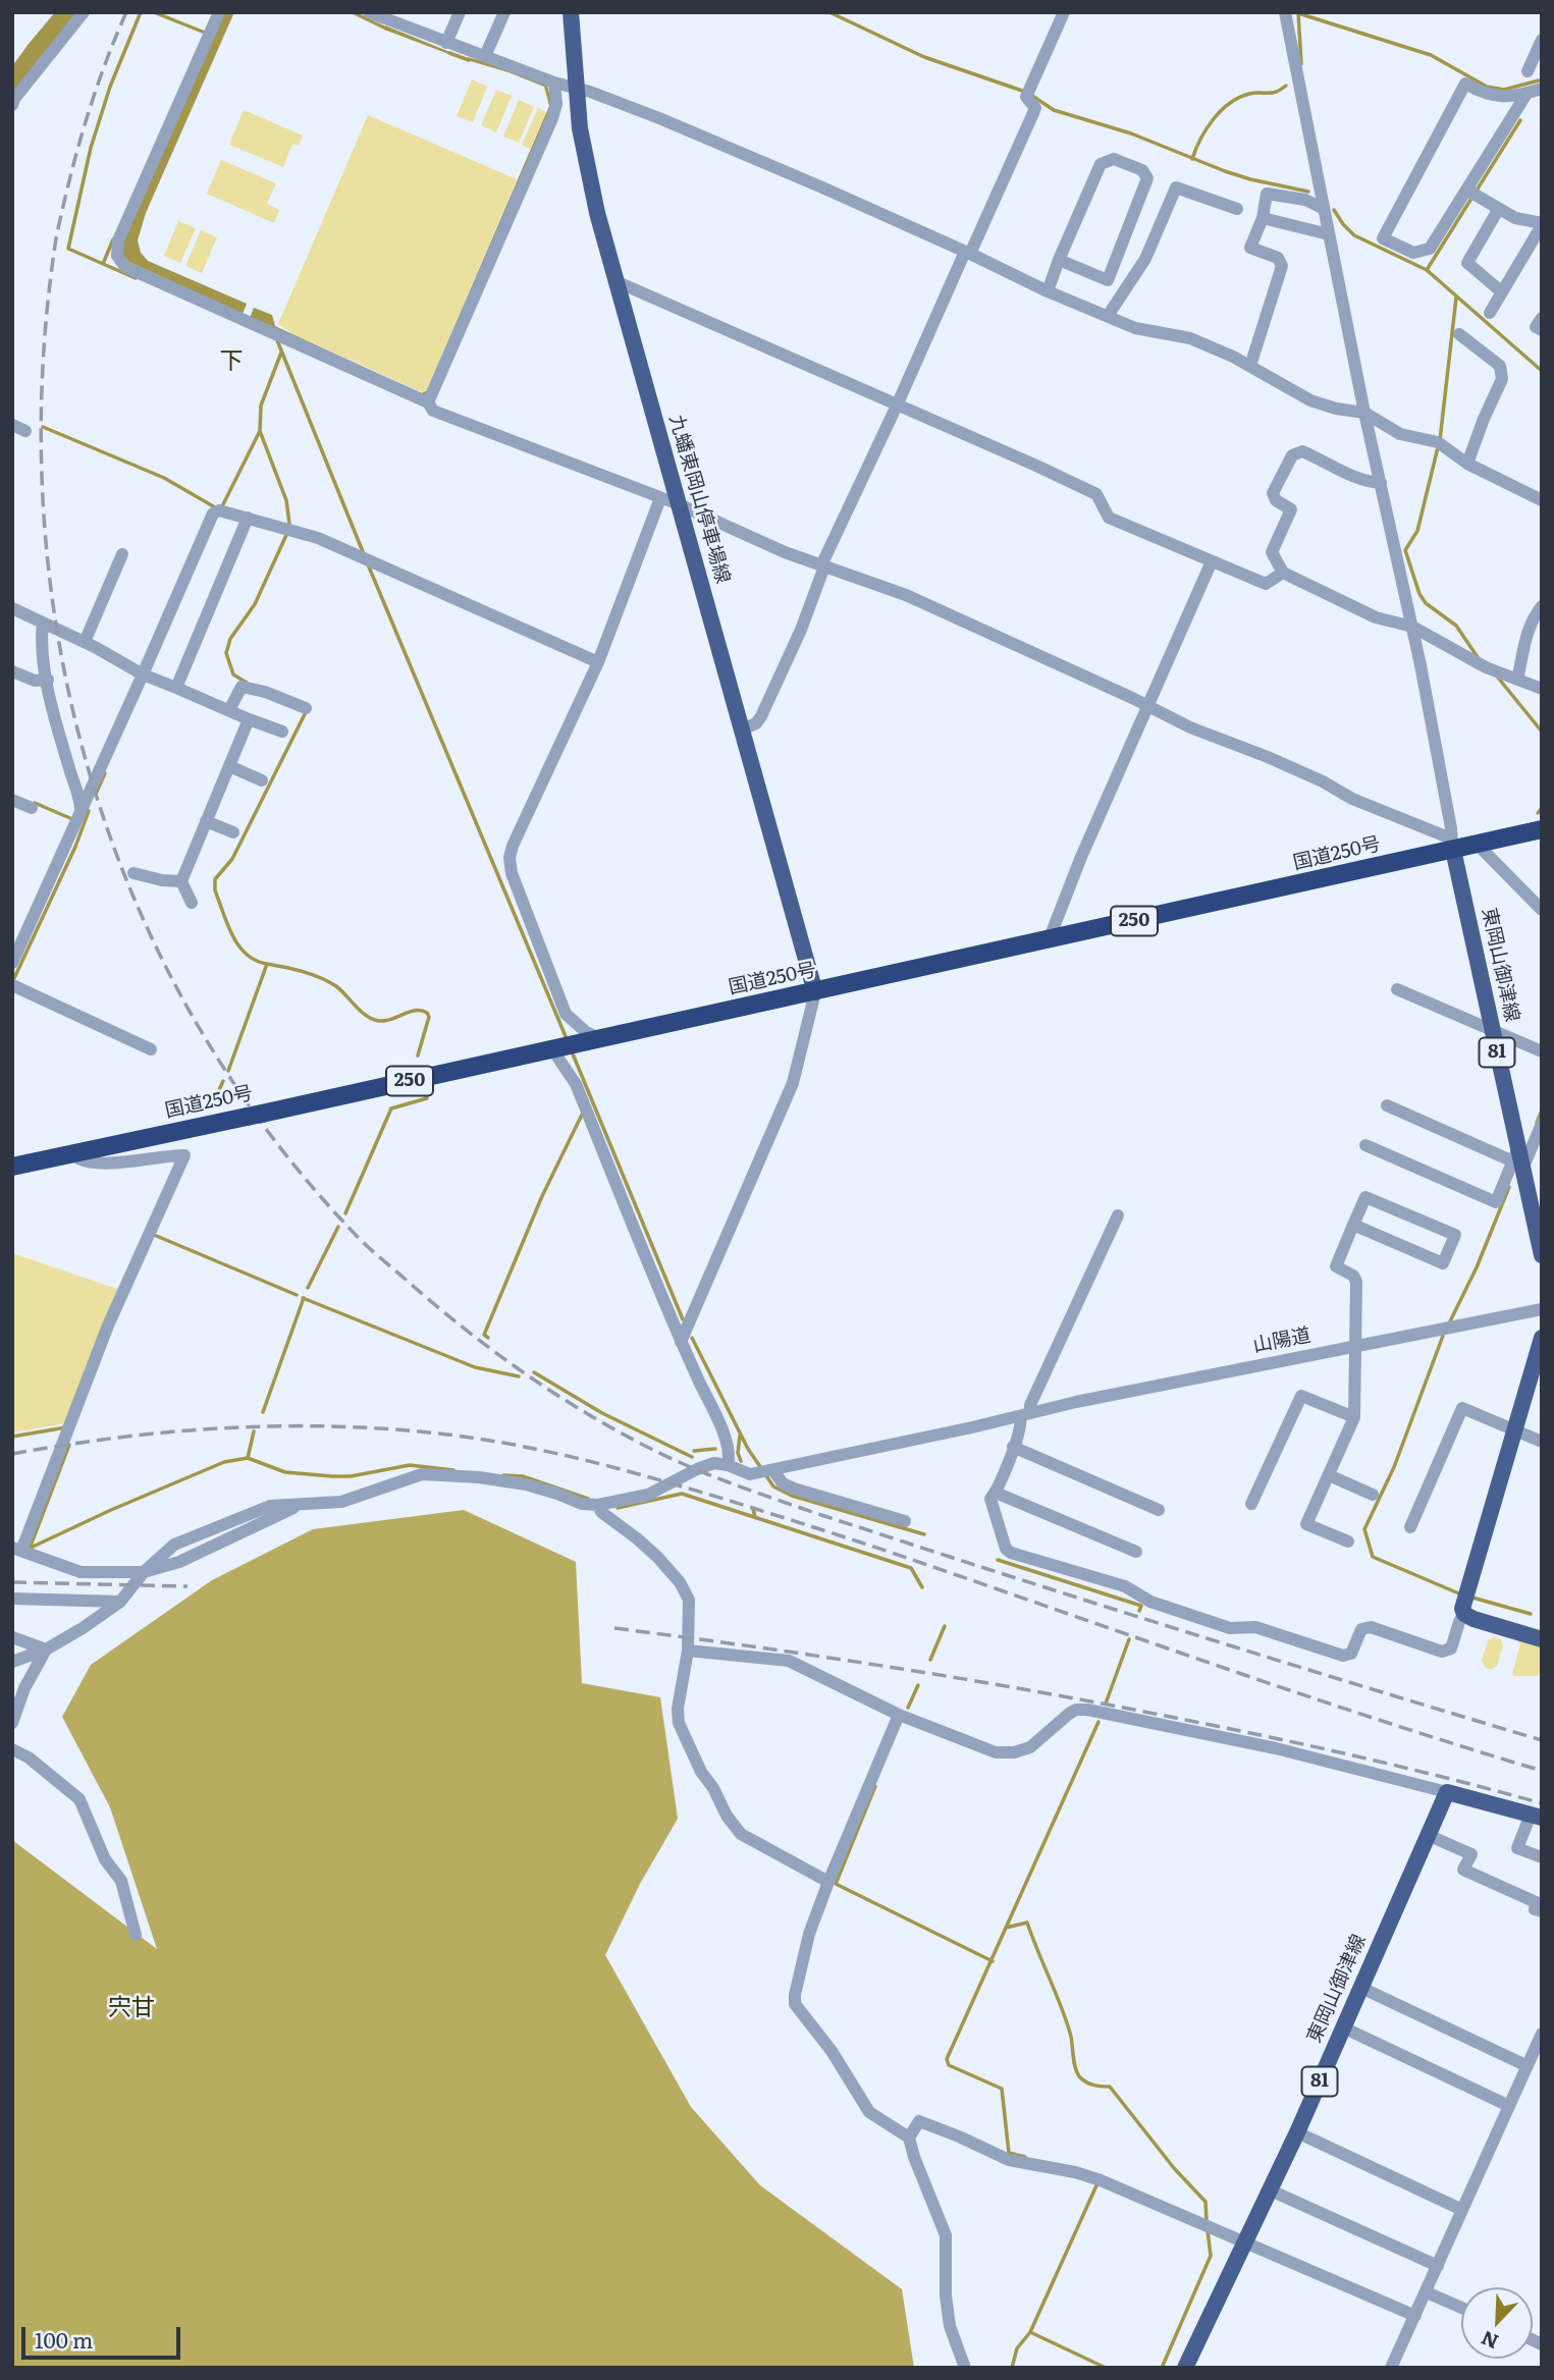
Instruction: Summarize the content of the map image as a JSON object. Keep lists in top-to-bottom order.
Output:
{
  "streets": {
    "highway": ["国道250号", "250"],
    "main road": ["九蟠東岡山停車場線", "東岡山御津線", "81"],
    "street": ["山陽道"]
  },
  "crossings": [
    ["九蟠東岡山停車場線", "国道250号"],
    ["国道250号", "東岡山御津線"]
  ],
  "districts": ["下", "宍甘"],
  "scale_bar": "100 m",
  "north": "bottom left"
}
